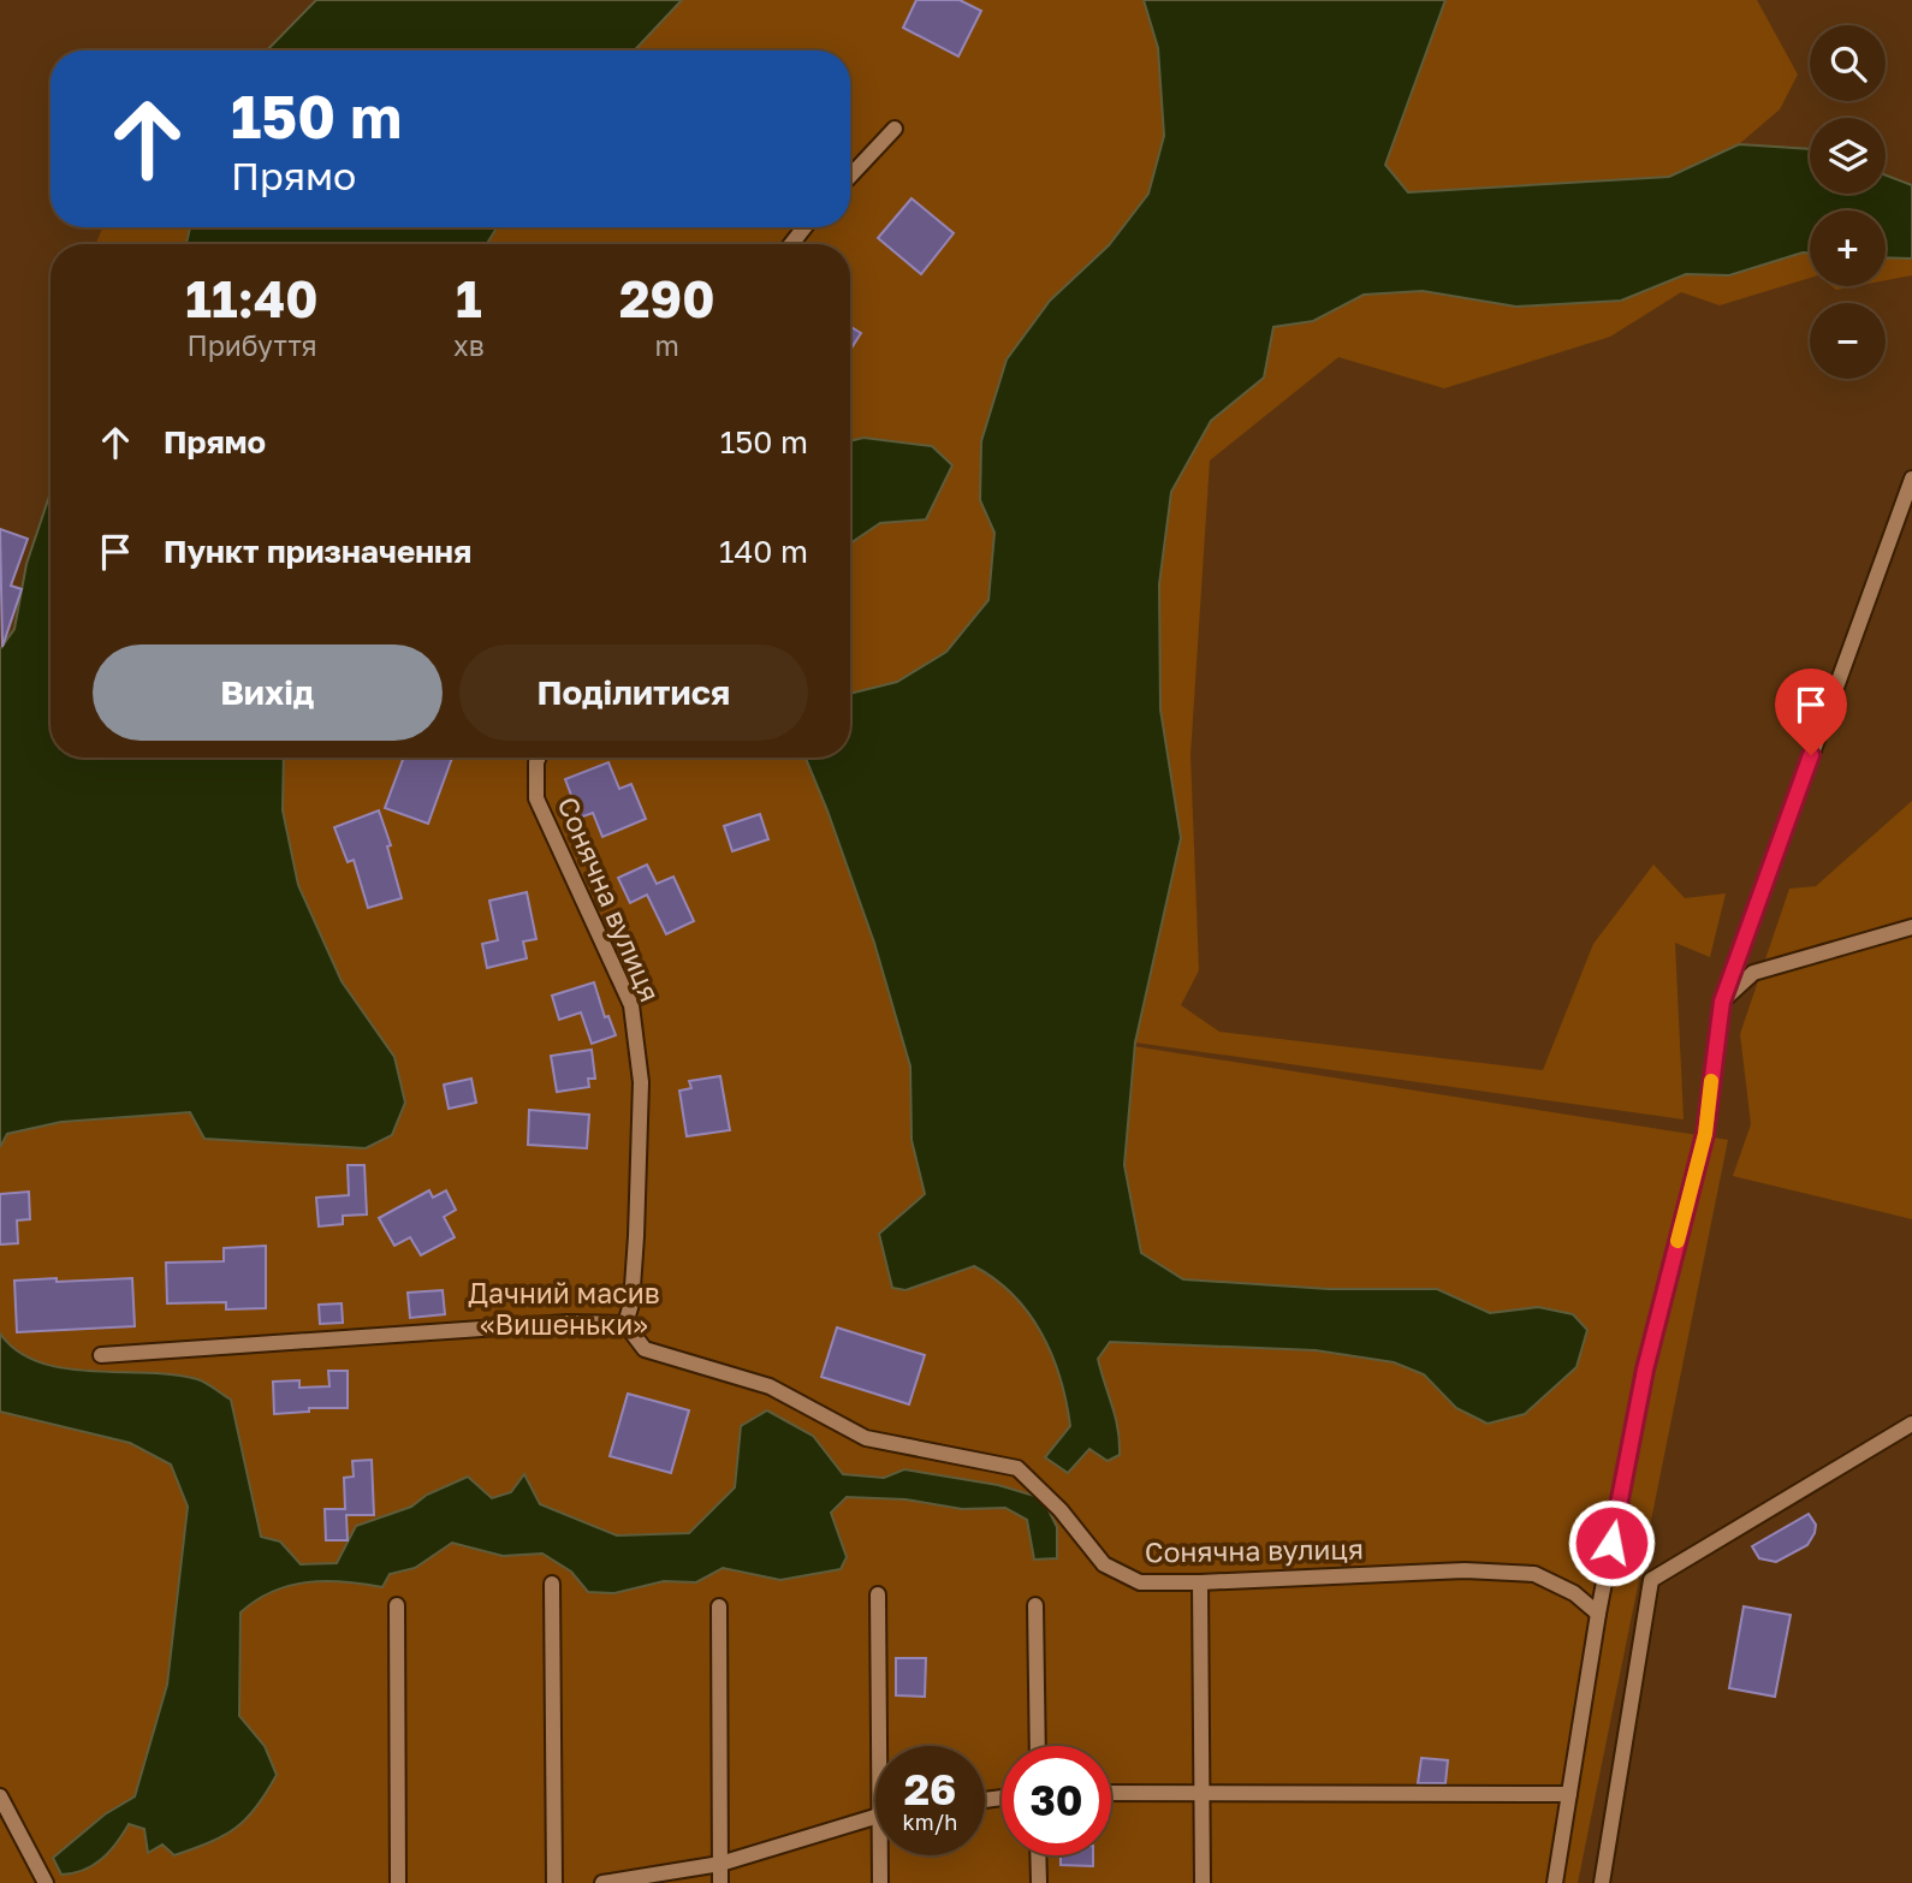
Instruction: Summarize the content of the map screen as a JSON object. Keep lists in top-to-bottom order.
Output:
{
  "streets": {
    "street": ["Сонячна вулиця"]
  },
  "parks": ["Дачний масив «Вишеньки»"],
  "page": {
    "map_buttons": ["+", "−"],
    "turn": ["150 m", "Прямо"],
    "eta": [
      "11:40",
      "Прибуття",
      "1",
      "хв",
      "290",
      "m"
    ],
    "list": [
      {
        "name": "Прямо",
        "value": "150 m"
      },
      {
        "name": "Пункт призначення",
        "value": "140 m"
      }
    ],
    "buttons": ["Вихід", "Поділитися"],
    "speed": "26 km/h",
    "limit": "30"
  }
}
